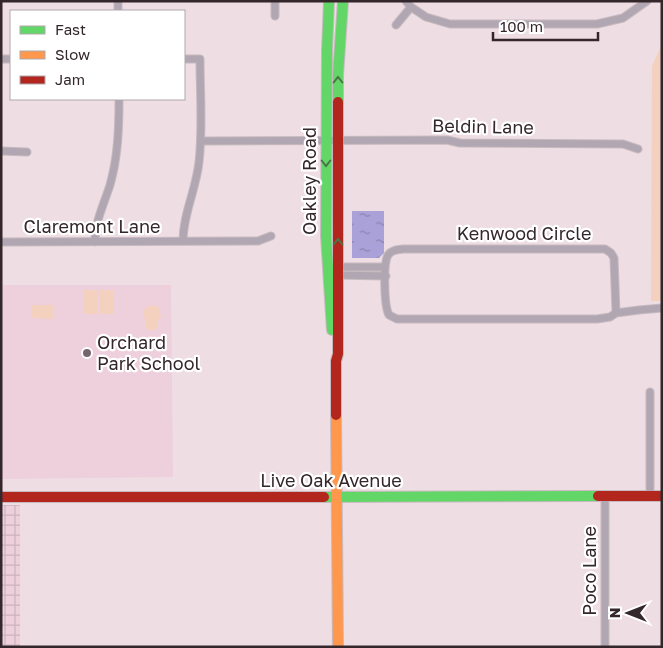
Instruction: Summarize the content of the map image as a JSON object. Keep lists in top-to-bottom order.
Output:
{
  "streets": {
    "street": [
      "Beldin Lane",
      "Oakley Road",
      "Claremont Lane",
      "Kenwood Circle",
      "Live Oak Avenue",
      "Poco Lane"
    ]
  },
  "crossings": [
    ["Beldin Lane", "Oakley Road"],
    ["Oakley Road", "Live Oak Avenue"],
    ["Live Oak Avenue", "Poco Lane"]
  ],
  "places": ["Orchard Park School"],
  "legend": ["Fast", "Slow", "Jam"],
  "scale_bar": "100 m",
  "north": "left"
}
